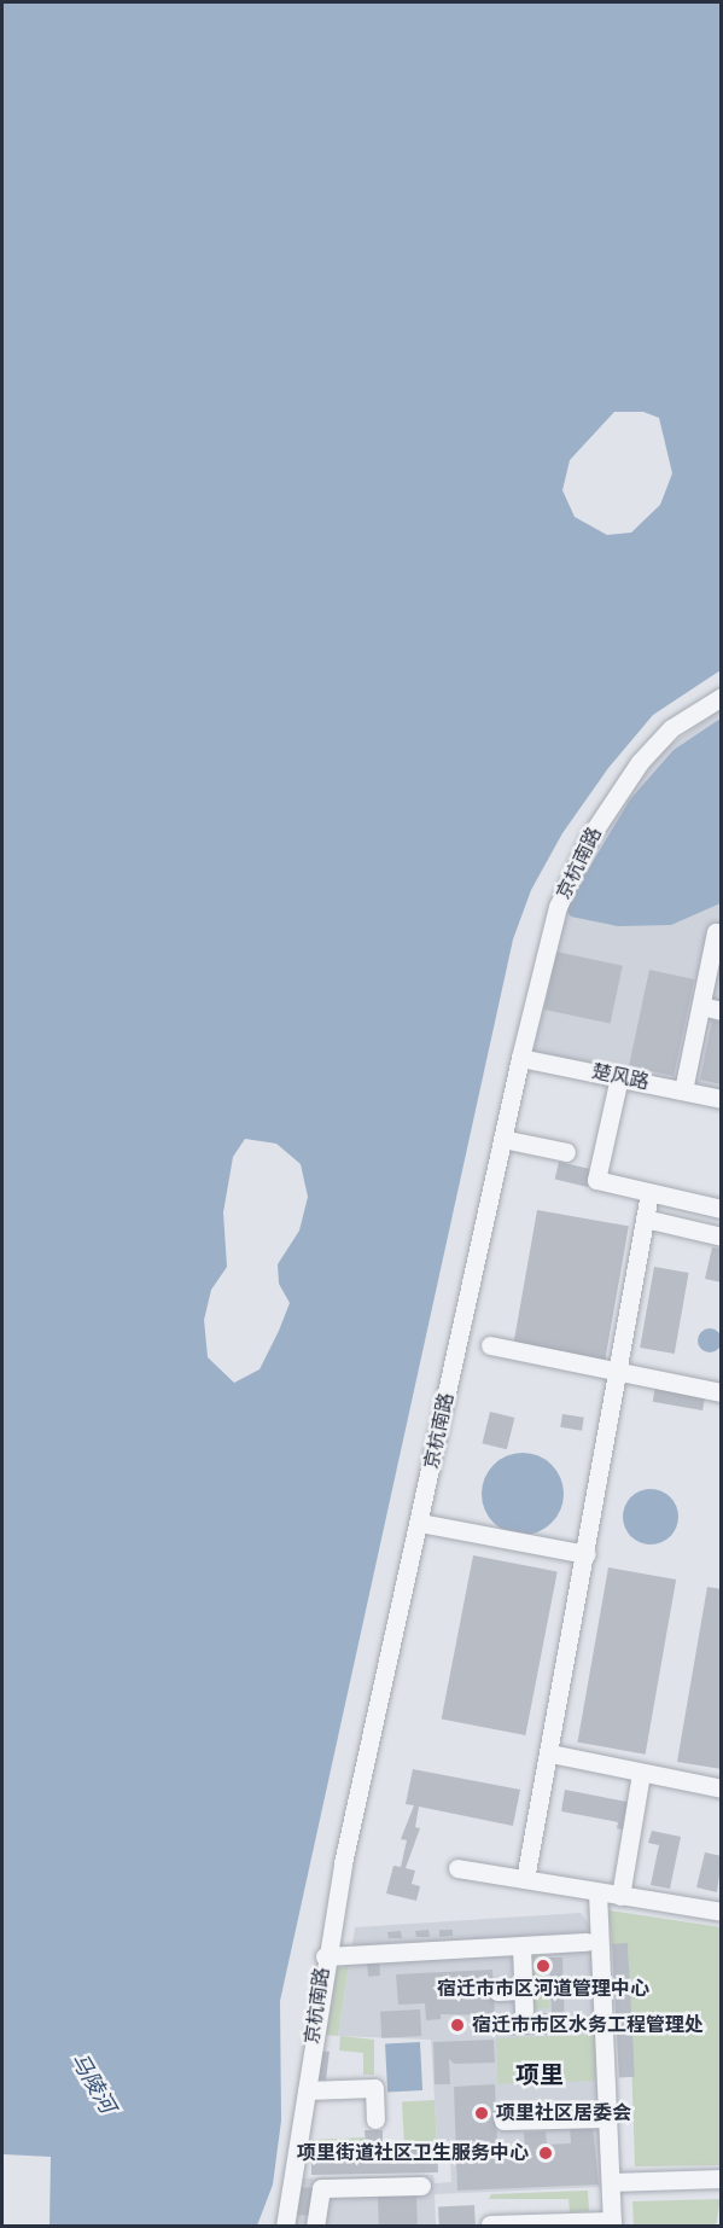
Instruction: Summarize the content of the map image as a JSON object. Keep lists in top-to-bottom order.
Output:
{
  "streets": {
    "street": ["京杭南路", "楚风路"]
  },
  "crossings": [
    ["京杭南路", "楚风路"]
  ],
  "districts": ["项里"],
  "water": ["马陵河"],
  "places": [
    "宿迁市市区河道管理中心",
    "宿迁市市区水务工程管理处",
    "项里社区居委会",
    "项里街道社区卫生服务中心"
  ]
}
